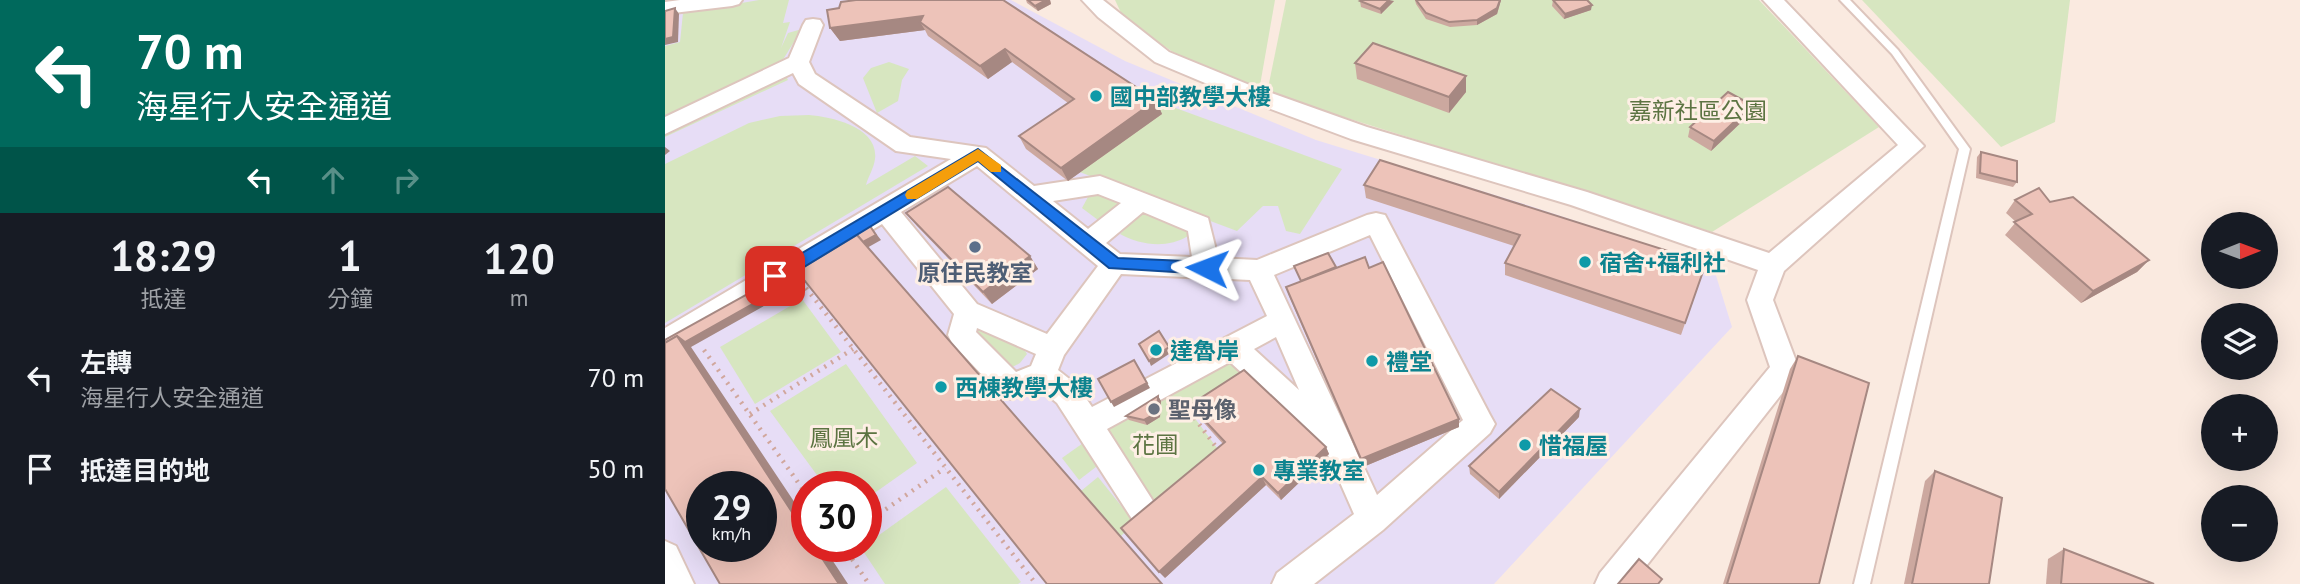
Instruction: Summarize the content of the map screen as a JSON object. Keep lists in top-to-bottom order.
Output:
{
  "parks": ["嘉新社區公園", "鳳凰木", "花圃"],
  "places": [
    "國中部教學大樓",
    "原住民教室",
    "宿舍+福利社",
    "達魯岸",
    "禮堂",
    "西棟教學大樓",
    "聖母像",
    "惜福屋",
    "專業教室"
  ],
  "north": "right",
  "page": {
    "turn": ["70 m", "海星行人安全通道"],
    "map_buttons": ["+", "−"],
    "eta": [
      "18:29",
      "抵達",
      "1",
      "分鐘",
      "120",
      "m"
    ],
    "list": [
      {
        "name": "左轉",
        "note": "海星行人安全通道",
        "value": "70 m"
      },
      {
        "name": "抵達目的地",
        "value": "50 m"
      }
    ],
    "speed": "29 km/h",
    "limit": "30"
  }
}
